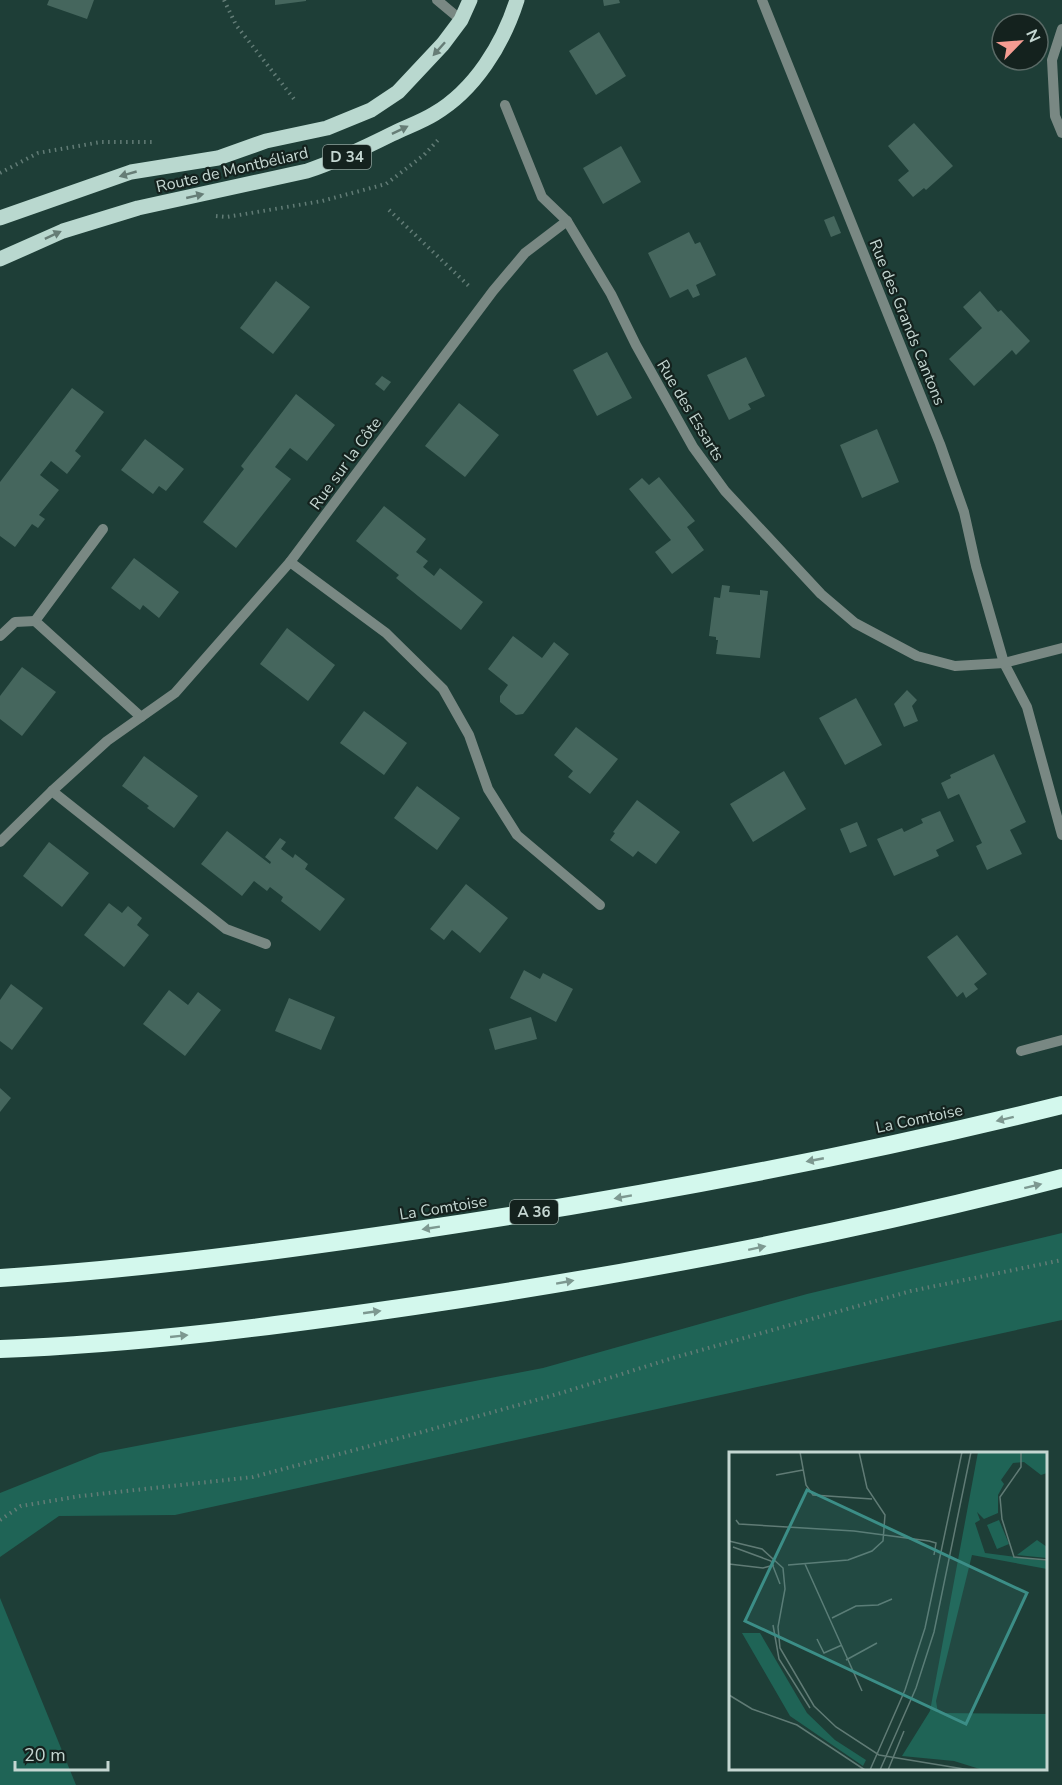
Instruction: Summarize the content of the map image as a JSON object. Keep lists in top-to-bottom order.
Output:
{
  "streets": {
    "highway": ["La Comtoise", "A 36"],
    "main road": ["D 34", "Route de Montbéliard"],
    "street": ["Rue des Grands Cantons", "Rue des Essarts", "Rue sur la Côte"]
  },
  "crossings": [
    ["Rue des Grands Cantons", "Rue des Essarts"],
    ["Rue des Essarts", "Rue sur la Côte"]
  ],
  "scale_bar": "20 m",
  "north": "top right"
}
